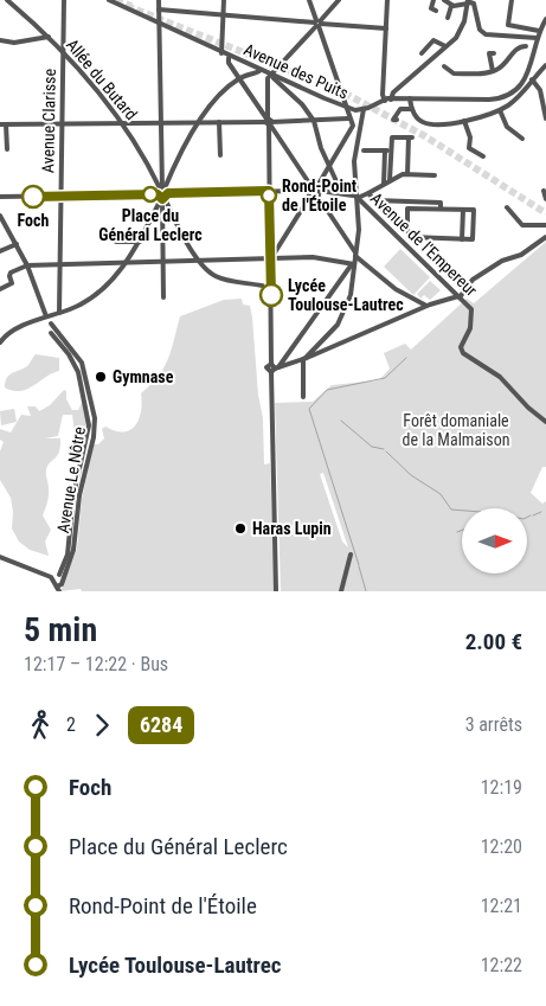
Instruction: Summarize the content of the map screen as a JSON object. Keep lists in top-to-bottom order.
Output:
{
  "streets": {
    "street": [
      "Avenue des Puits",
      "Allée du Butard",
      "Avenue Clarisse",
      "Avenue de l'Empereur",
      "Avenue Le Nôtre"
    ]
  },
  "crossings": [
    ["Allée du Butard", "Avenue Clarisse"]
  ],
  "parks": ["Forêt domaniale de la Malmaison"],
  "places": [
    "Place du Général Leclerc",
    "Rond-Point de l'Étoile",
    "Foch",
    "Lycée Toulouse-Lautrec",
    "Gymnase",
    "Haras Lupin"
  ],
  "lines": ["bus line 6284"],
  "north": "right",
  "page": {
    "heading": ["5 min", "12:17 – 12:22 · Bus", "2.00 €"],
    "legs": ["2", "6284", "3 arrêts"],
    "list": [
      {
        "name": "Foch",
        "value": "12:19"
      },
      {
        "name": "Place du Général Leclerc",
        "value": "12:20"
      },
      {
        "name": "Rond-Point de l'Étoile",
        "value": "12:21"
      },
      {
        "name": "Lycée Toulouse-Lautrec",
        "value": "12:22"
      }
    ]
  }
}
